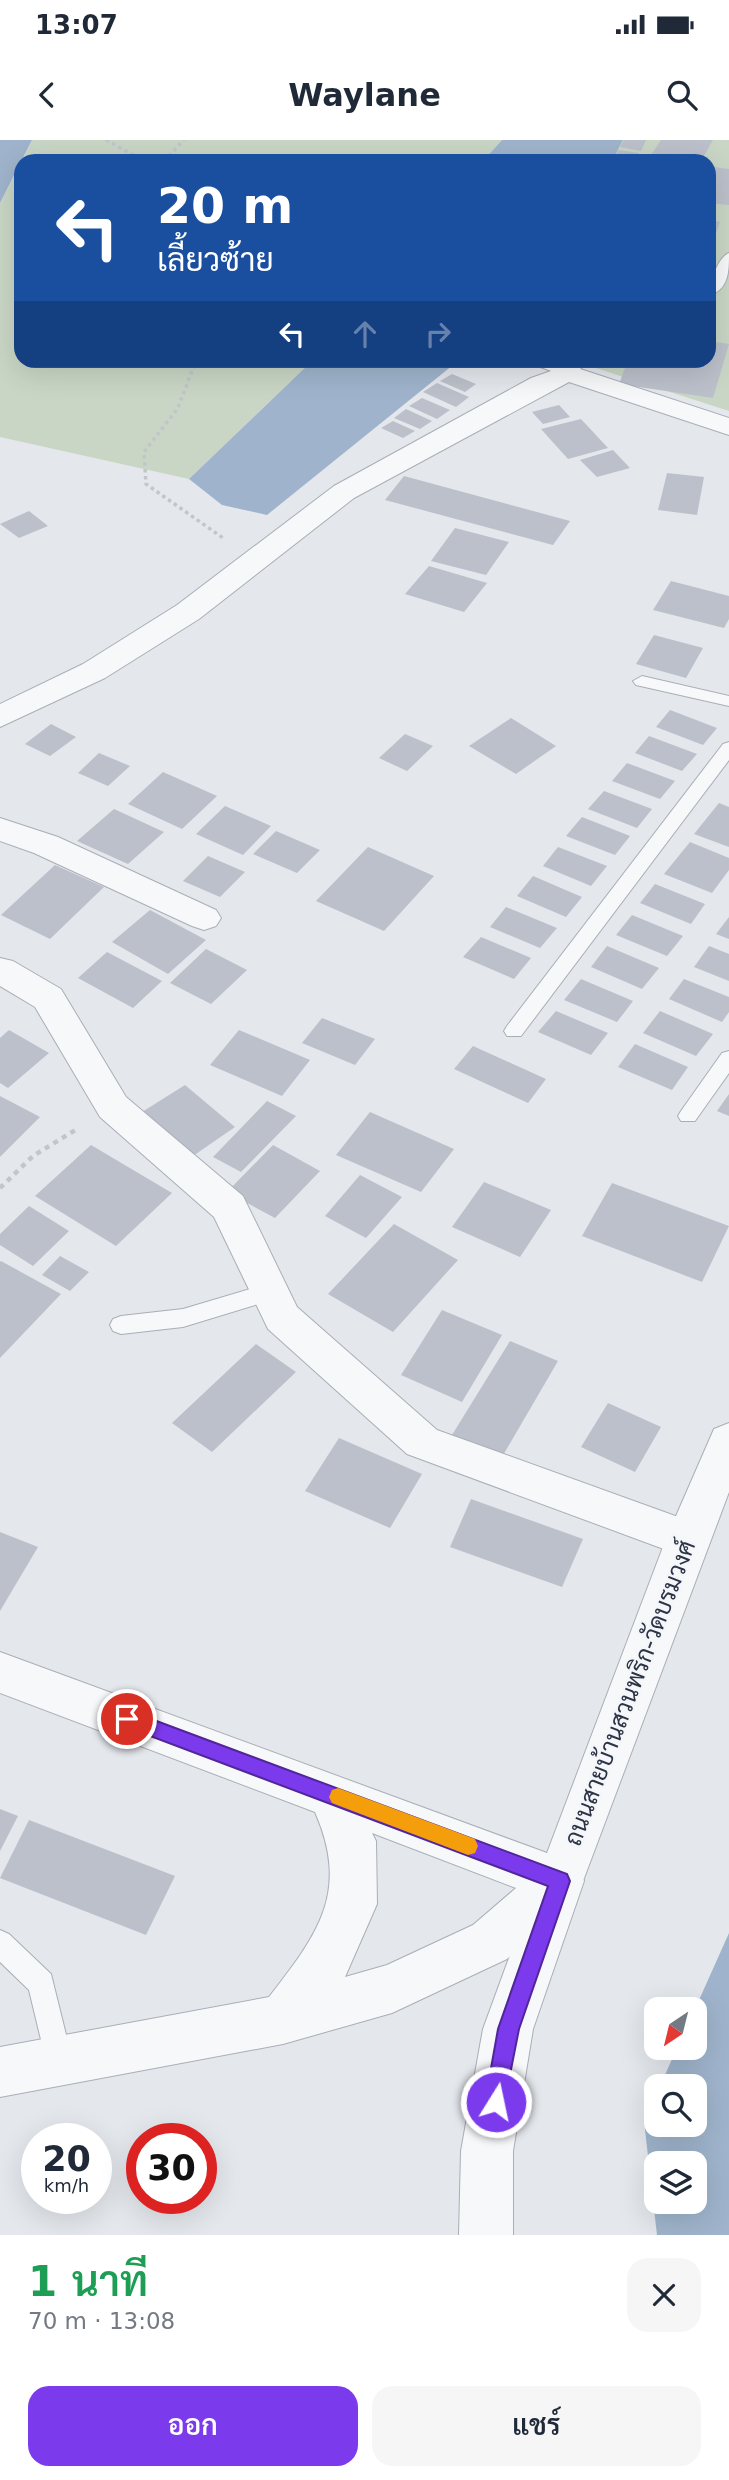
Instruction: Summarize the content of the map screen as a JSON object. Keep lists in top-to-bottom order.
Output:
{
  "streets": {
    "street": ["ถนนสายบ้านสวนพริก-วัดบรมวงศ์"]
  },
  "north": "bottom left",
  "page": {
    "status": "13:07",
    "header": "Waylane",
    "turn": ["20 m", "เลี้ยวซ้าย"],
    "speed": "20 km/h",
    "limit": "30",
    "heading": ["1 นาที", "70 m · 13:08"],
    "buttons": ["ออก", "แชร์"]
  }
}
